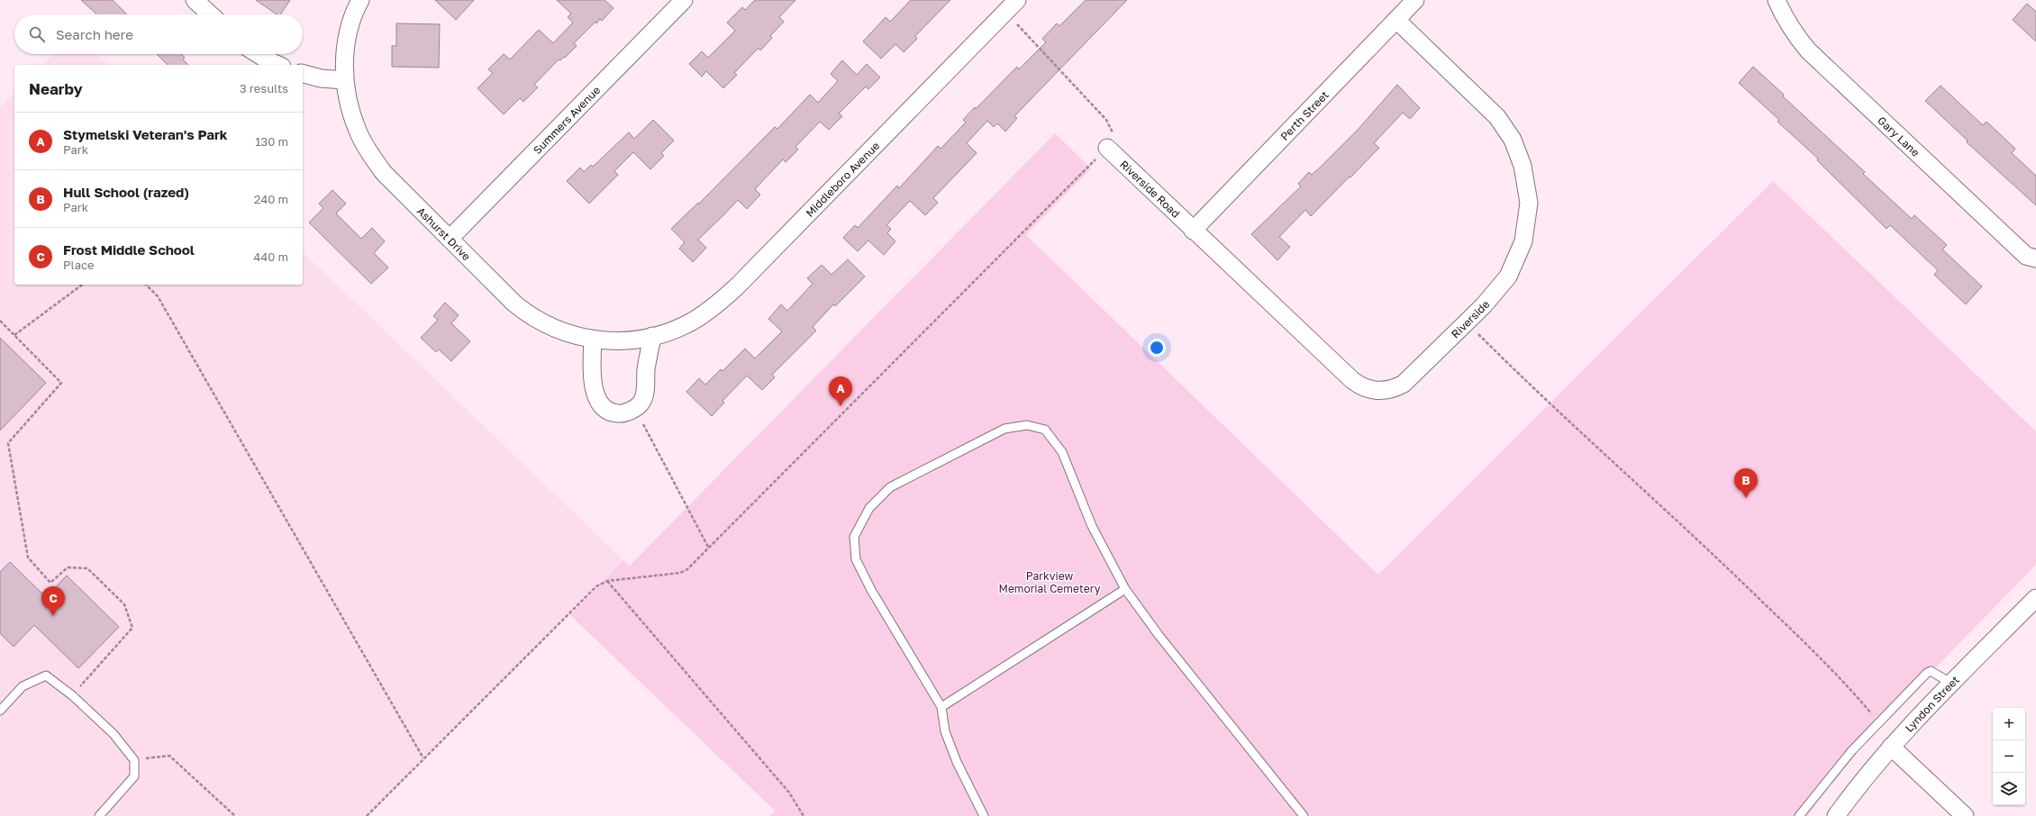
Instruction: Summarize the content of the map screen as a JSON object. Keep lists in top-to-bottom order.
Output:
{
  "streets": {
    "street": [
      "Perth Street",
      "Summers Avenue",
      "Gary Lane",
      "Middleboro Avenue",
      "Riverside Road",
      "Ashurst Drive",
      "Riverside",
      "Lyndon Street"
    ]
  },
  "crossings": [
    ["Perth Street", "Riverside Road"],
    ["Perth Street", "Riverside"],
    ["Summers Avenue", "Ashurst Drive"],
    ["Middleboro Avenue", "Ashurst Drive"],
    ["Riverside Road", "Riverside"]
  ],
  "parks": ["Parkview Memorial Cemetery"],
  "page": {
    "search": "Search here",
    "heading": ["Nearby", "3 results"],
    "list": [
      {
        "mark": "A",
        "name": "Stymelski Veteran's Park",
        "note": "Park",
        "value": "130 m"
      },
      {
        "mark": "B",
        "name": "Hull School (razed)",
        "note": "Park",
        "value": "240 m"
      },
      {
        "mark": "C",
        "name": "Frost Middle School",
        "note": "Place",
        "value": "440 m"
      }
    ],
    "pins": ["A", "B", "C"],
    "map_buttons": ["+", "−"]
  }
}
